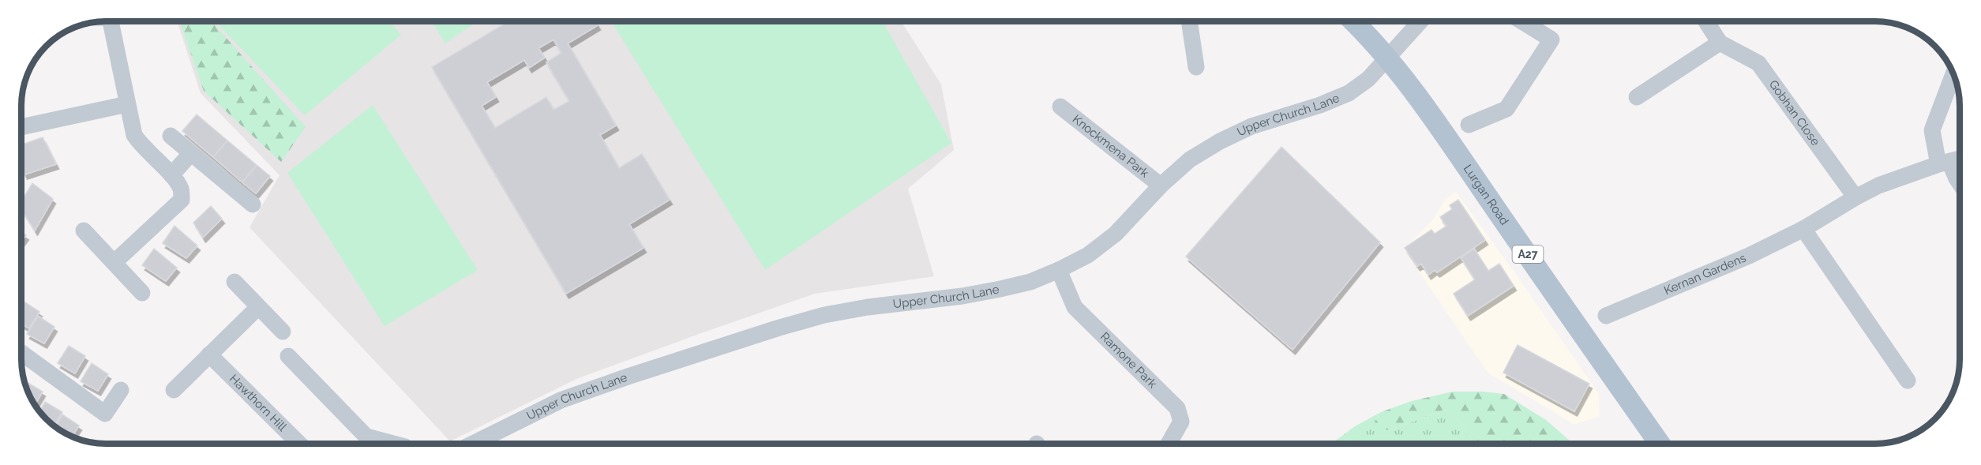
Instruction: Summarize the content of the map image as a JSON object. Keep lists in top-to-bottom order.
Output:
{
  "streets": {
    "main road": ["Lurgan Road", "A27"],
    "street": [
      "Gobhan Close",
      "Upper Church Lane",
      "Knockmena Park",
      "Kernan Gardens",
      "Ramone Park",
      "Hawthorn Hill"
    ]
  },
  "crossings": [
    ["Gobhan Close", "Kernan Gardens"],
    ["Upper Church Lane", "Knockmena Park"],
    ["Upper Church Lane", "Lurgan Road"],
    ["Upper Church Lane", "Ramone Park"]
  ]
}
